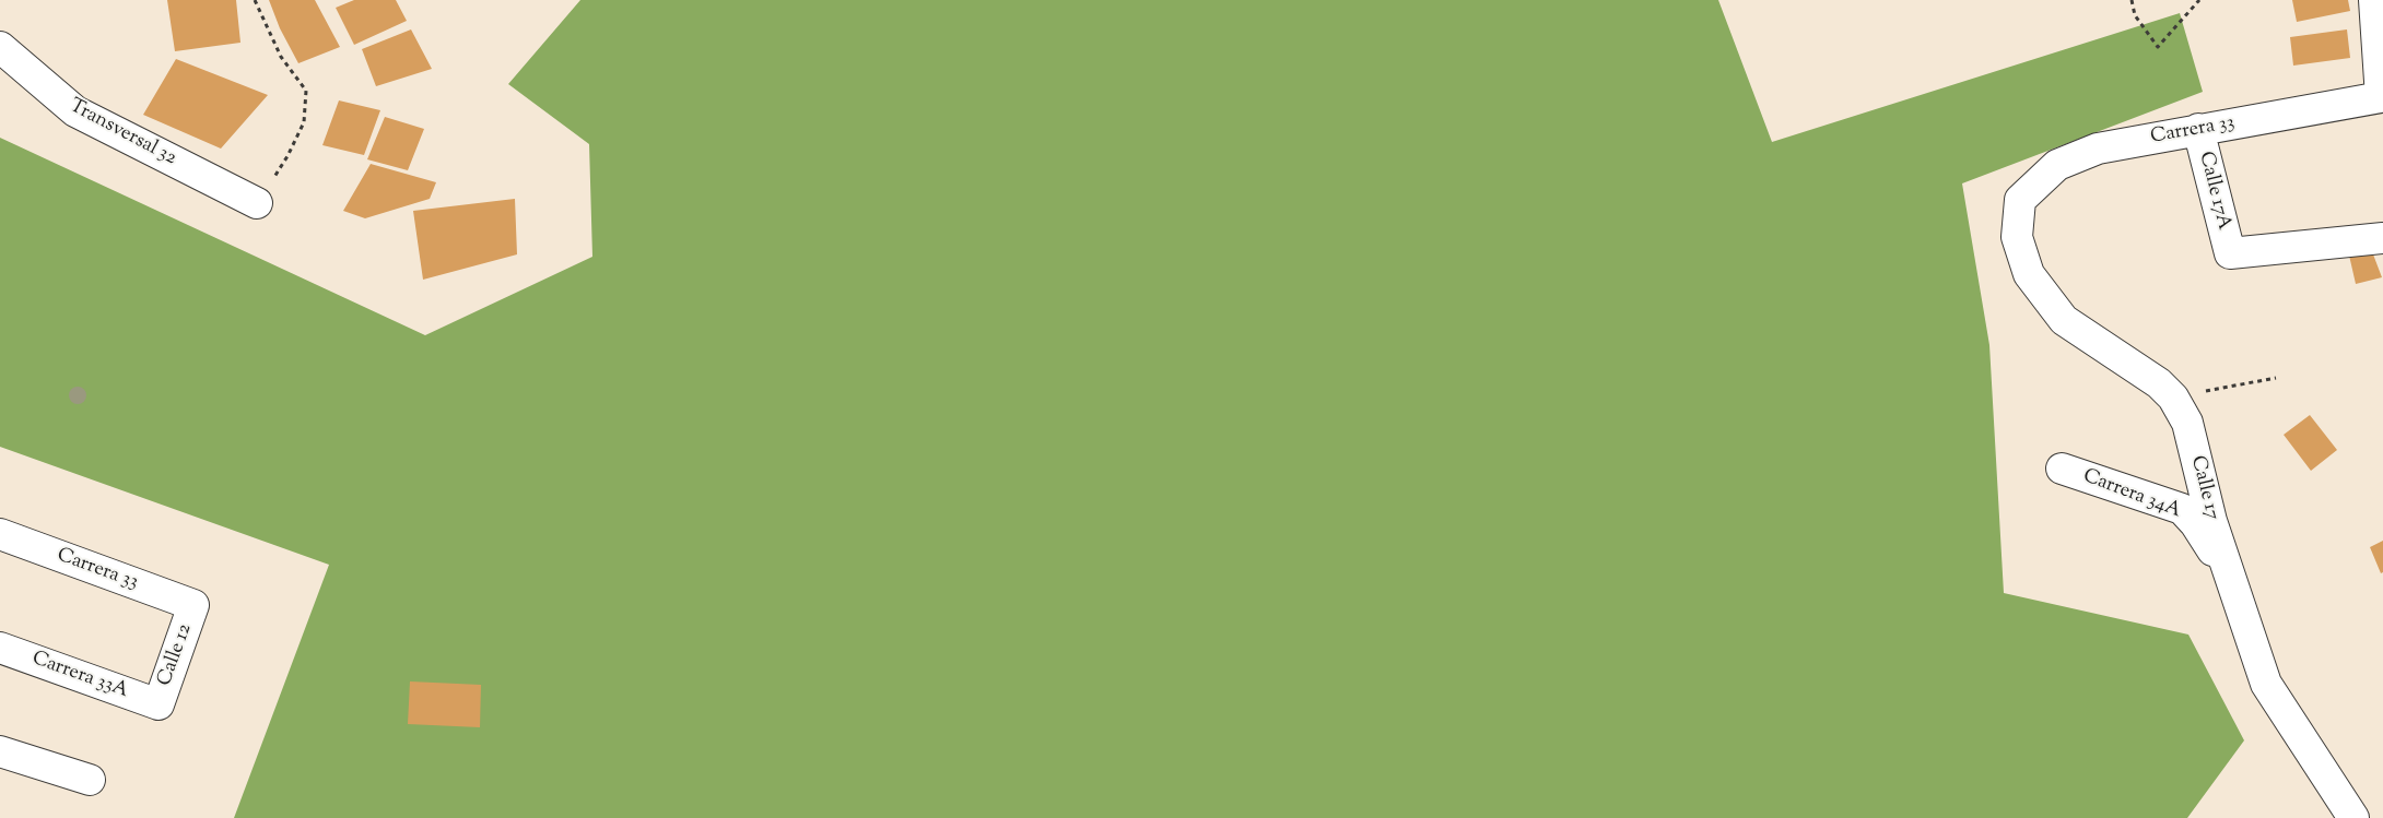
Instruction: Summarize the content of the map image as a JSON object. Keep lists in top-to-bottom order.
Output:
{
  "streets": {
    "street": [
      "Carrera 33",
      "Transversal 32",
      "Calle 17A",
      "Calle 17",
      "Carrera 34A",
      "Calle 12",
      "Carrera 33A"
    ]
  },
  "crossings": [
    ["Carrera 33", "Calle 17A"],
    ["Carrera 33", "Calle 17"],
    ["Carrera 33", "Calle 12"],
    ["Calle 17", "Carrera 34A"],
    ["Calle 12", "Carrera 33A"]
  ]
}
